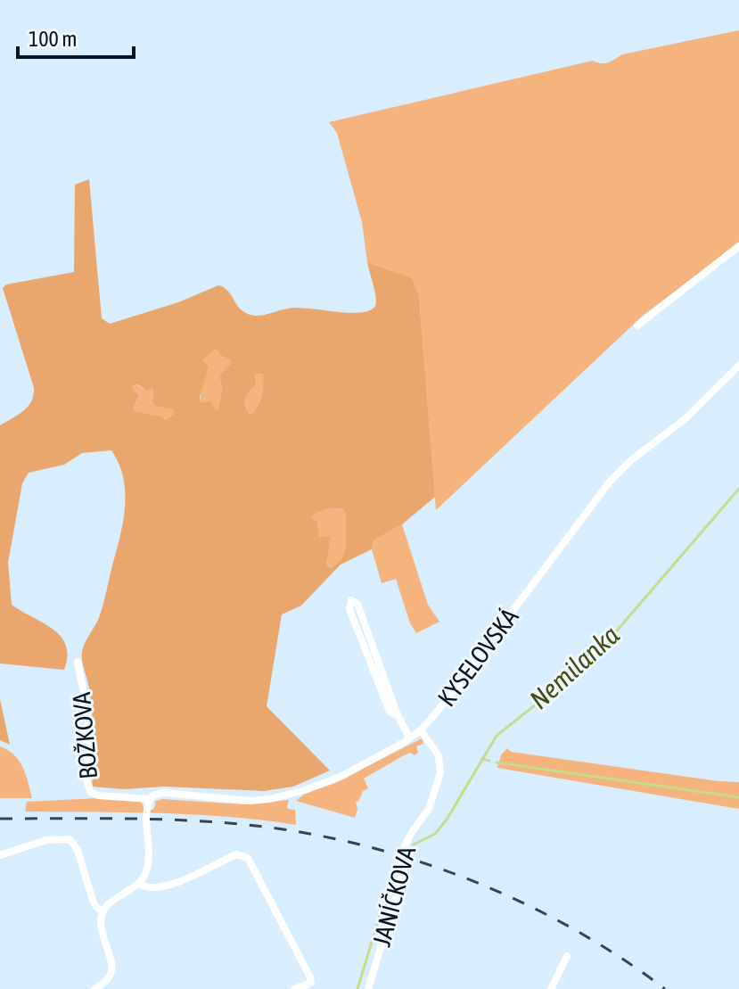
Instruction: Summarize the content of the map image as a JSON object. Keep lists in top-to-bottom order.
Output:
{
  "streets": {
    "street": ["KYSELOVSKÁ", "BOŽKOVA", "JANÍČKOVA"]
  },
  "crossings": [
    ["KYSELOVSKÁ", "BOŽKOVA"],
    ["KYSELOVSKÁ", "JANÍČKOVA"]
  ],
  "water": ["Nemilanka"],
  "scale_bar": "100 m"
}
